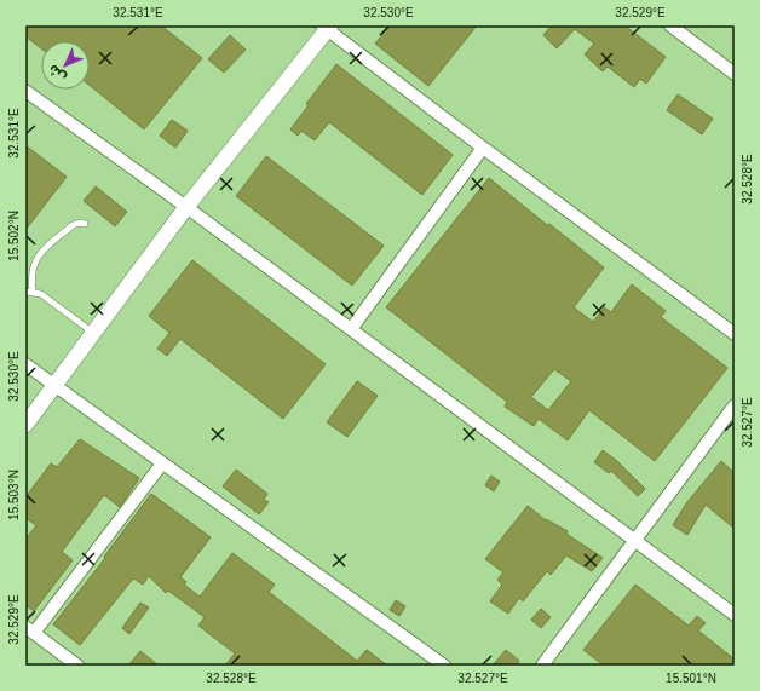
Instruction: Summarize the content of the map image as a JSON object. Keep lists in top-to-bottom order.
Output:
{
  "north": "bottom left",
  "coordinates": [
    "32.531°E",
    "32.530°E",
    "32.529°E",
    "32.528°E",
    "15.502°N",
    "32.527°E",
    "15.503°N",
    "15.501°N"
  ]
}
